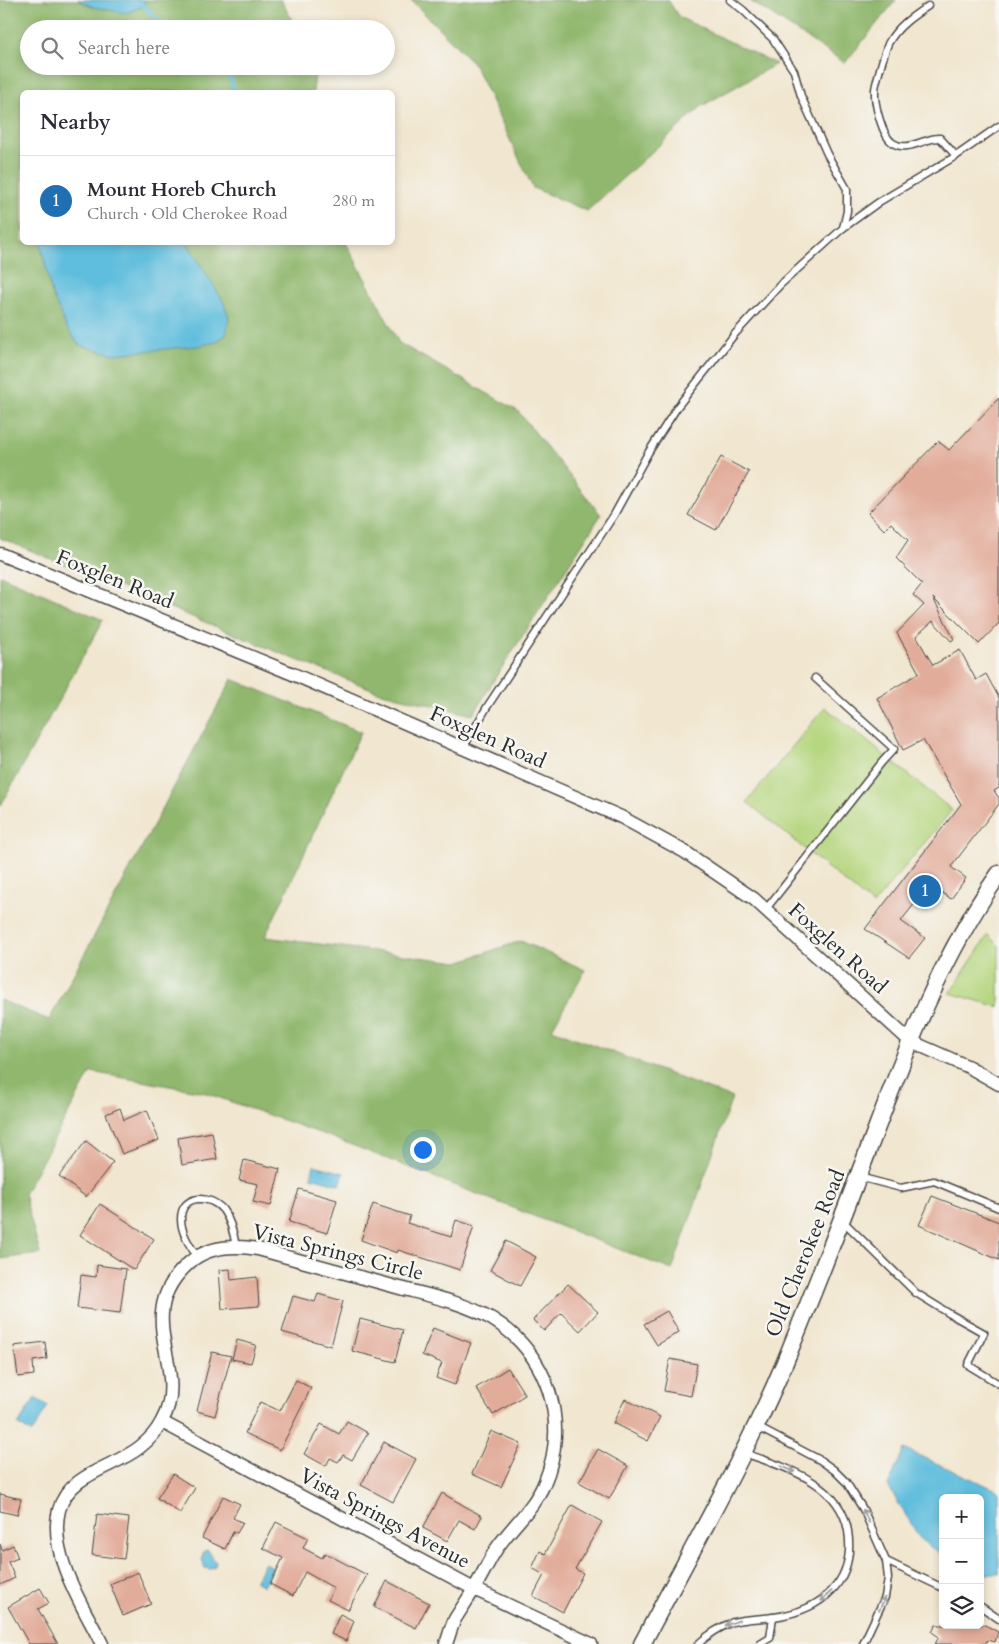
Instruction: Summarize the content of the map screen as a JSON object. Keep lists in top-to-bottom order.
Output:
{
  "streets": {
    "street": [
      "Foxglen Road",
      "Vista Springs Circle",
      "Old Cherokee Road",
      "Vista Springs Avenue"
    ]
  },
  "crossings": [
    ["Foxglen Road", "Old Cherokee Road"],
    ["Vista Springs Circle", "Vista Springs Avenue"]
  ],
  "page": {
    "search": "Search here",
    "heading": "Nearby",
    "list": [
      {
        "mark": "1",
        "name": "Mount Horeb Church",
        "note": "Church · Old Cherokee Road",
        "value": "280 m"
      }
    ],
    "pins": "1",
    "map_buttons": ["+", "−"]
  }
}
